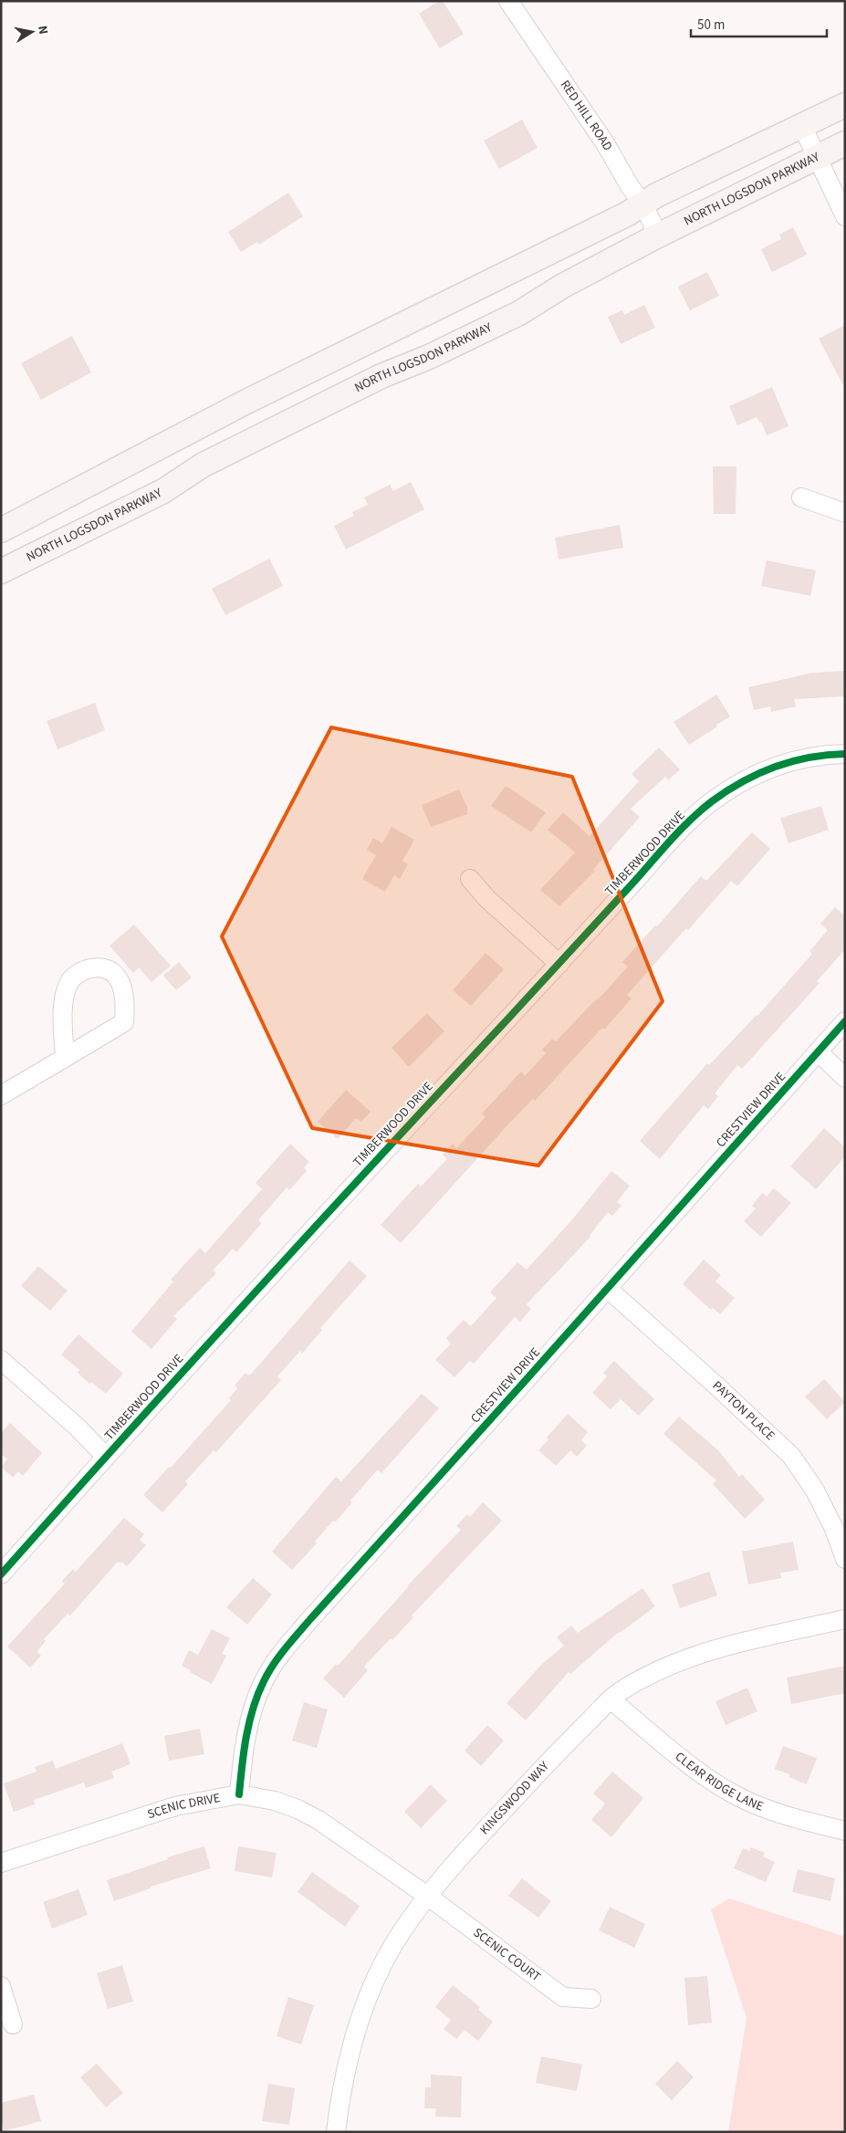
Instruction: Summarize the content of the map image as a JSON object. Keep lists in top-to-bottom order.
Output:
{
  "streets": {
    "main road": ["NORTH LOGSDON PARKWAY"],
    "street": [
      "RED HILL ROAD",
      "TIMBERWOOD DRIVE",
      "CRESTVIEW DRIVE",
      "PAYTON PLACE",
      "CLEAR RIDGE LANE",
      "KINGSWOOD WAY",
      "SCENIC DRIVE",
      "SCENIC COURT"
    ]
  },
  "crossings": [
    ["RED HILL ROAD", "NORTH LOGSDON PARKWAY"],
    ["CRESTVIEW DRIVE", "PAYTON PLACE"],
    ["CRESTVIEW DRIVE", "SCENIC DRIVE"],
    ["CLEAR RIDGE LANE", "KINGSWOOD WAY"],
    ["KINGSWOOD WAY", "SCENIC DRIVE"],
    ["KINGSWOOD WAY", "SCENIC COURT"],
    ["SCENIC DRIVE", "SCENIC COURT"]
  ],
  "scale_bar": "50 m",
  "north": "right"
}
